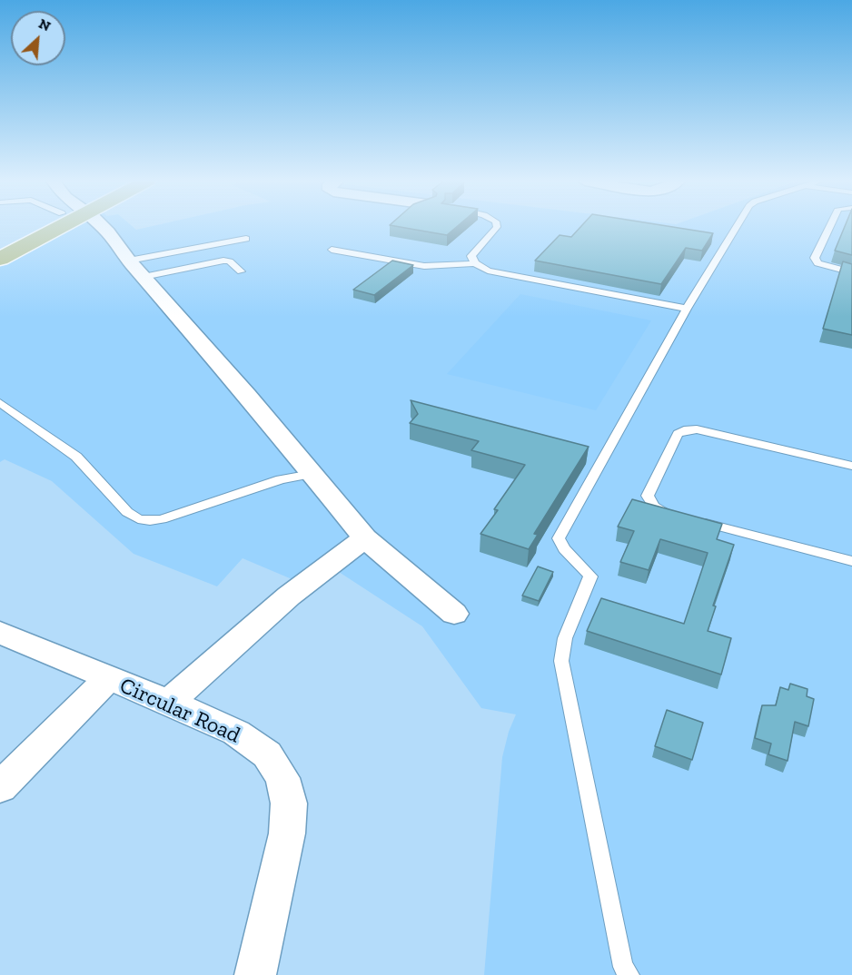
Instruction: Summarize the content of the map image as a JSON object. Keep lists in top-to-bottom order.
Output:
{
  "streets": {
    "street": ["Circular Road"]
  },
  "north": "top right"
}
